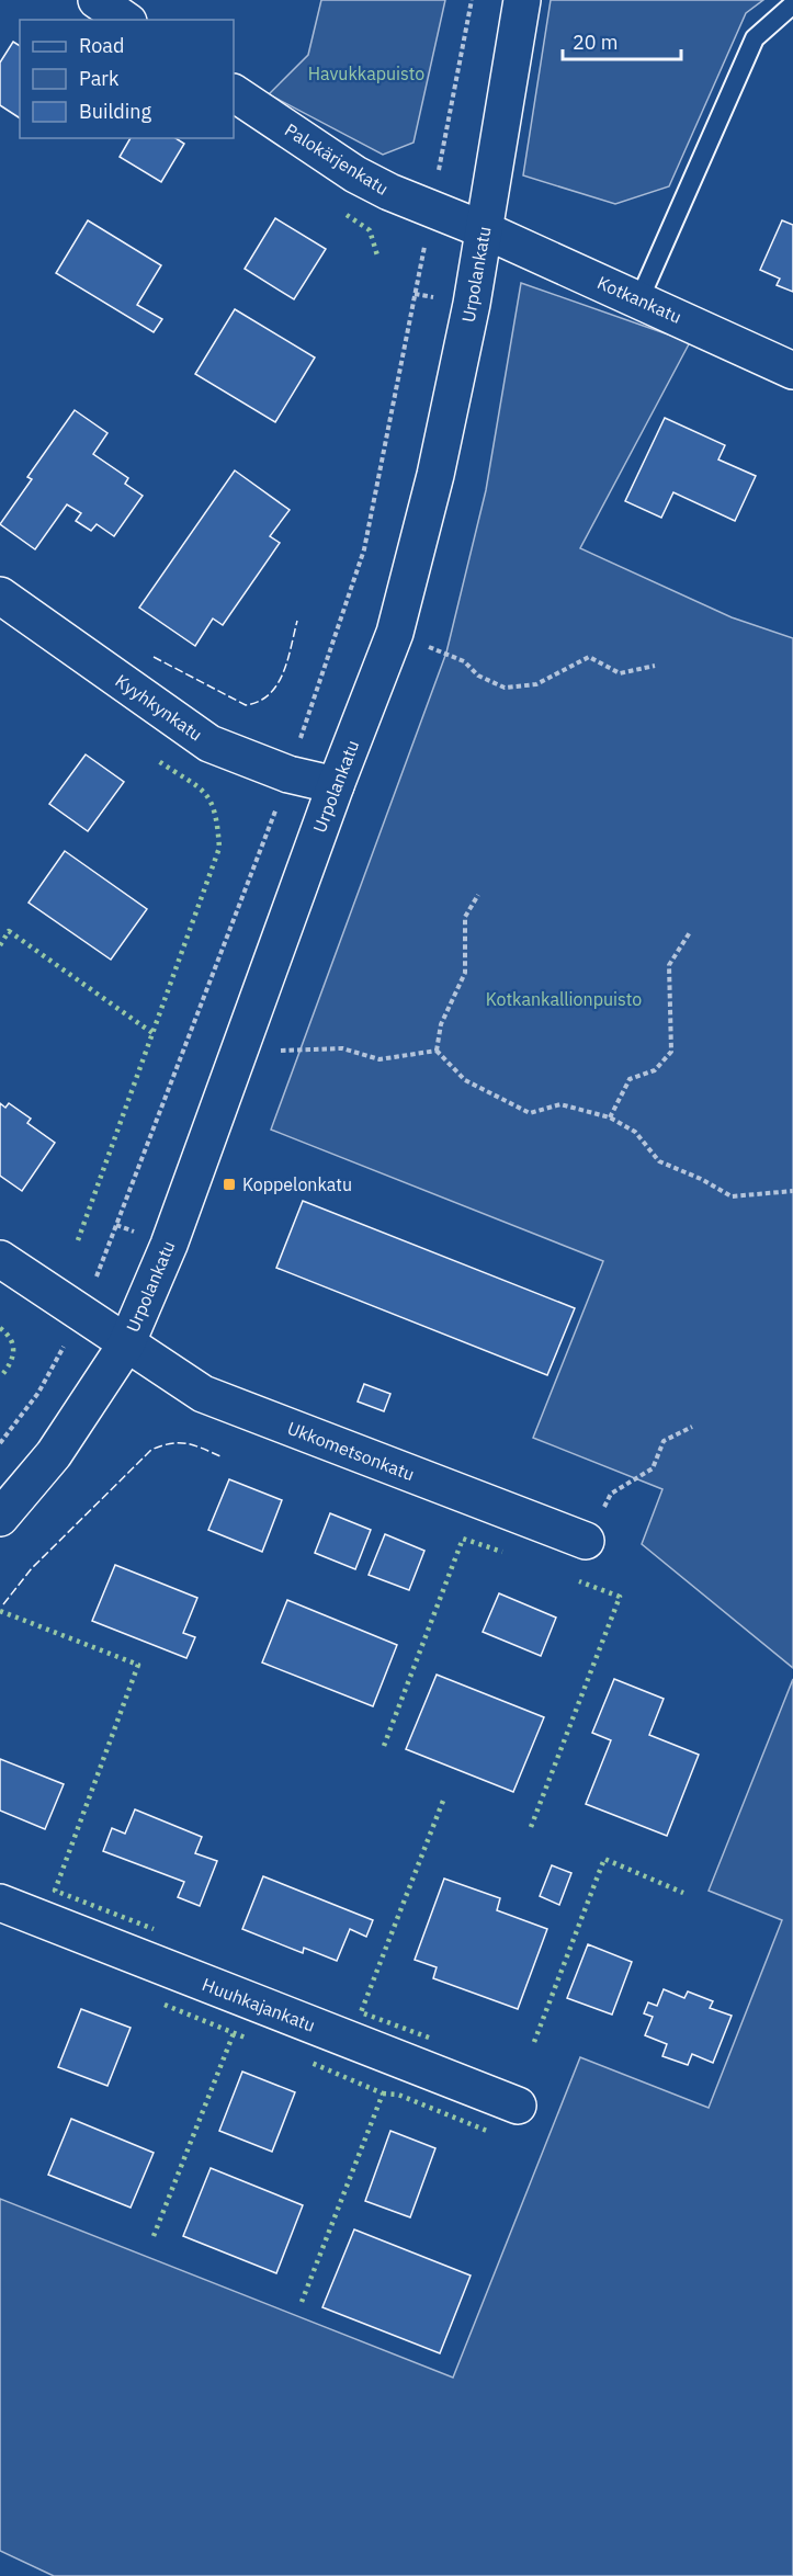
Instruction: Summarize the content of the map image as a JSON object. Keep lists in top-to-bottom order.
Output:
{
  "streets": {
    "street": [
      "Palokärjenkatu",
      "Urpolankatu",
      "Kotkankatu",
      "Kyyhkynkatu",
      "Ukkometsonkatu",
      "Huuhkajankatu"
    ]
  },
  "crossings": [
    ["Palokärjenkatu", "Urpolankatu"],
    ["Palokärjenkatu", "Kotkankatu"],
    ["Urpolankatu", "Kotkankatu"],
    ["Urpolankatu", "Kyyhkynkatu"],
    ["Urpolankatu", "Ukkometsonkatu"]
  ],
  "parks": ["Havukkapuisto", "Kotkankallionpuisto"],
  "places": {
    "transit": ["Koppelonkatu"]
  },
  "legend": ["Road", "Park", "Building"],
  "scale_bar": "20 m"
}
